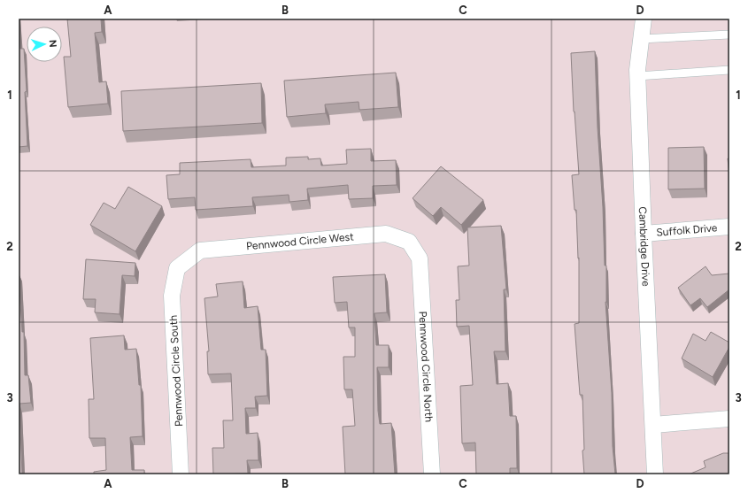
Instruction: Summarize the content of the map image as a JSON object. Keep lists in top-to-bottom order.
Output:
{
  "streets": {
    "street": [
      "Suffolk Drive",
      "Pennwood Circle West",
      "Cambridge Drive",
      "Pennwood Circle North",
      "Pennwood Circle South"
    ]
  },
  "crossings": [
    ["Suffolk Drive", "Cambridge Drive"],
    ["Pennwood Circle West", "Pennwood Circle North"],
    ["Pennwood Circle West", "Pennwood Circle South"]
  ],
  "north": "right",
  "grid": {
    "columns": [
      "A",
      "B",
      "C",
      "D"
    ],
    "rows": ["1", "2", "3"]
  }
}
